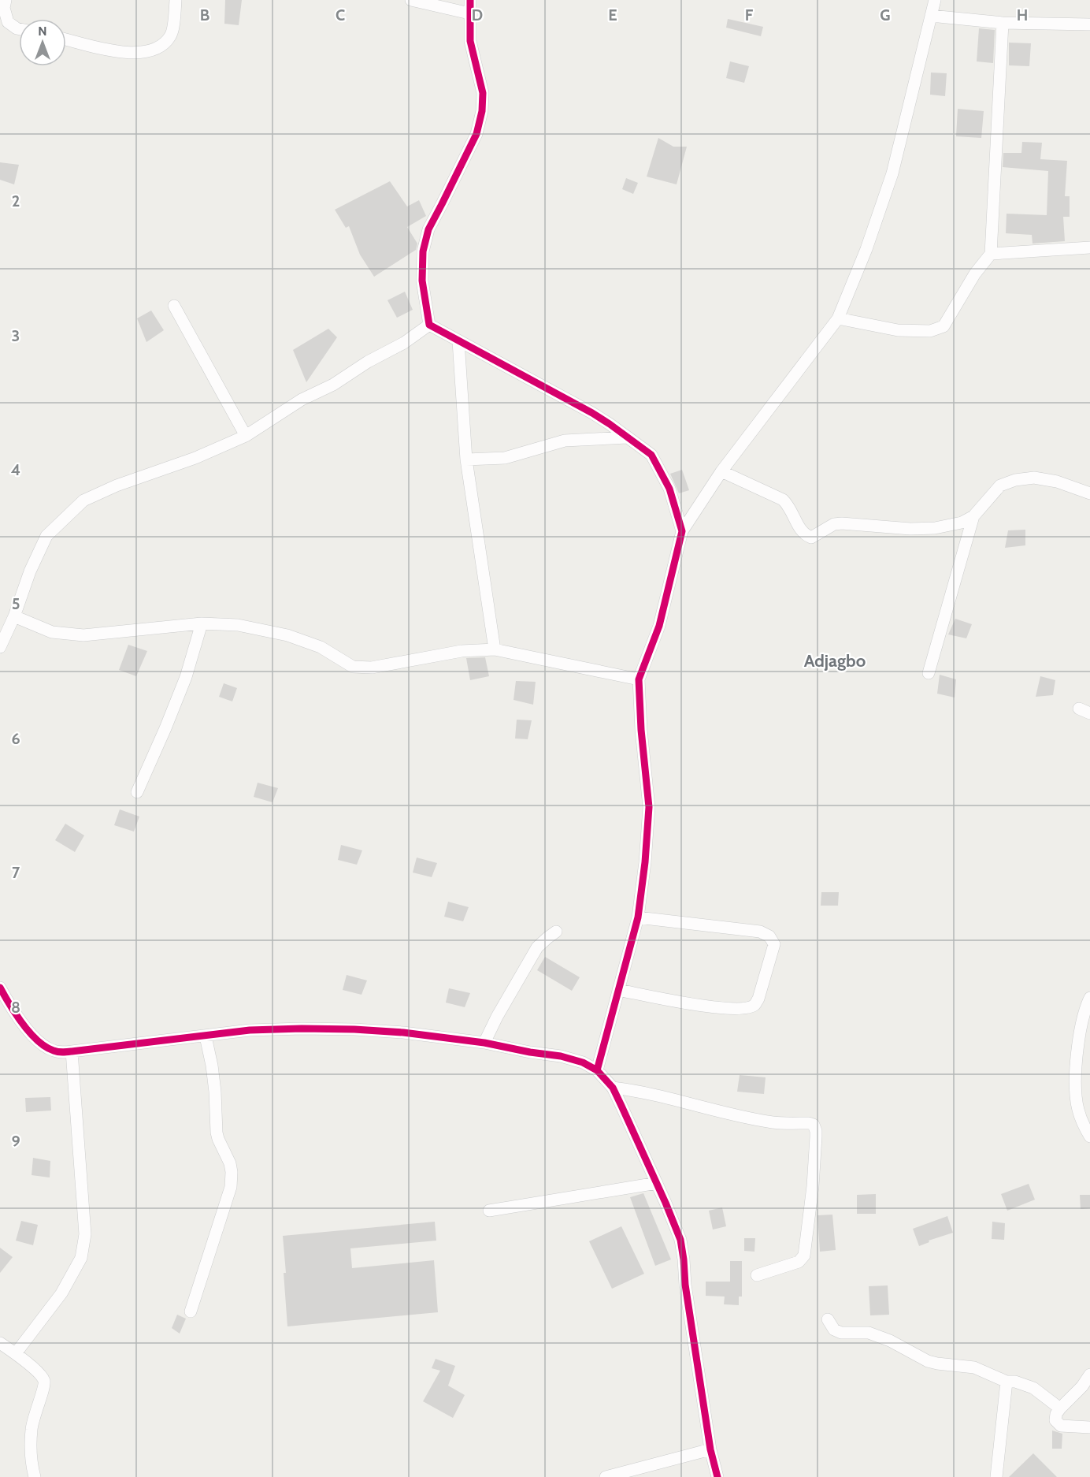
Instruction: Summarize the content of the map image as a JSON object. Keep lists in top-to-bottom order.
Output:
{
  "districts": ["Adjagbo"],
  "north": "top",
  "grid": {
    "columns": [
      "B",
      "C",
      "D",
      "E",
      "F",
      "G",
      "H"
    ],
    "rows": [
      "2",
      "3",
      "4",
      "5",
      "6",
      "7",
      "8",
      "9"
    ]
  }
}
